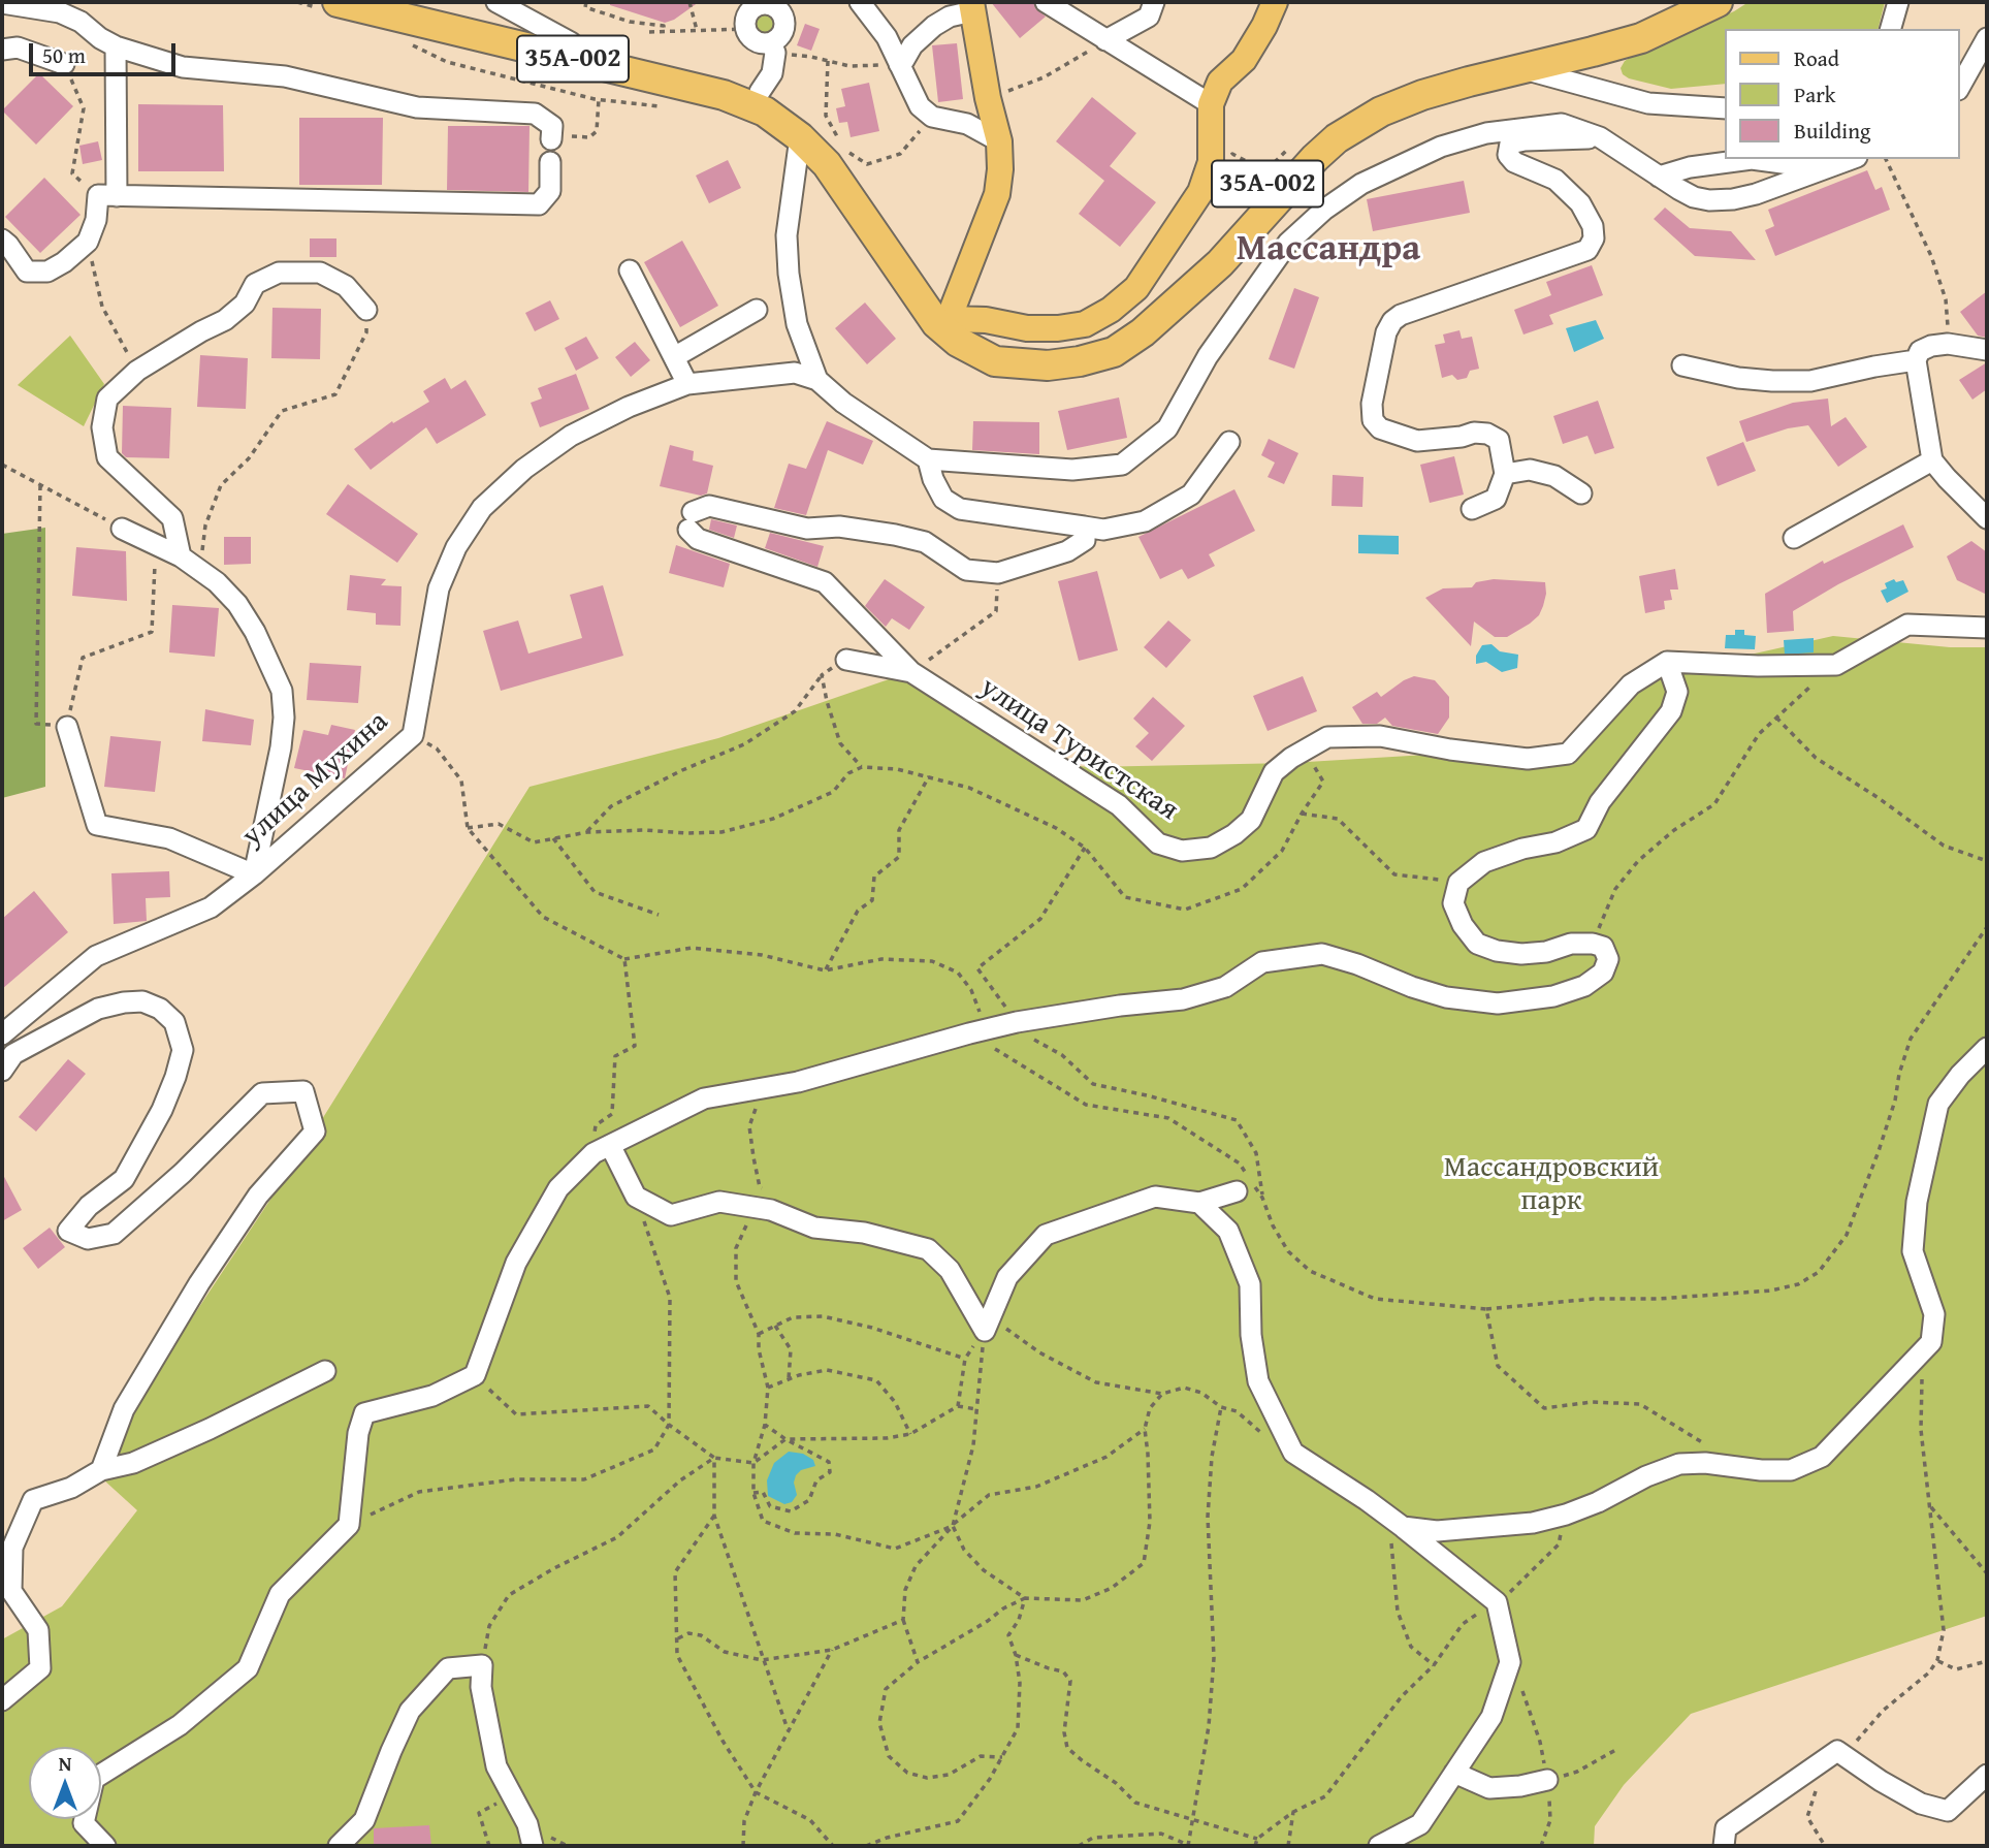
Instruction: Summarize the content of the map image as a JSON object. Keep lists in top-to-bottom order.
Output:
{
  "streets": {
    "highway": ["35А-002"],
    "street": ["улица Туристская", "улица Мухина"]
  },
  "districts": ["Массандра"],
  "parks": ["Массандровский парк"],
  "legend": ["Road", "Park", "Building"],
  "scale_bar": "50 m",
  "north": "top"
}
